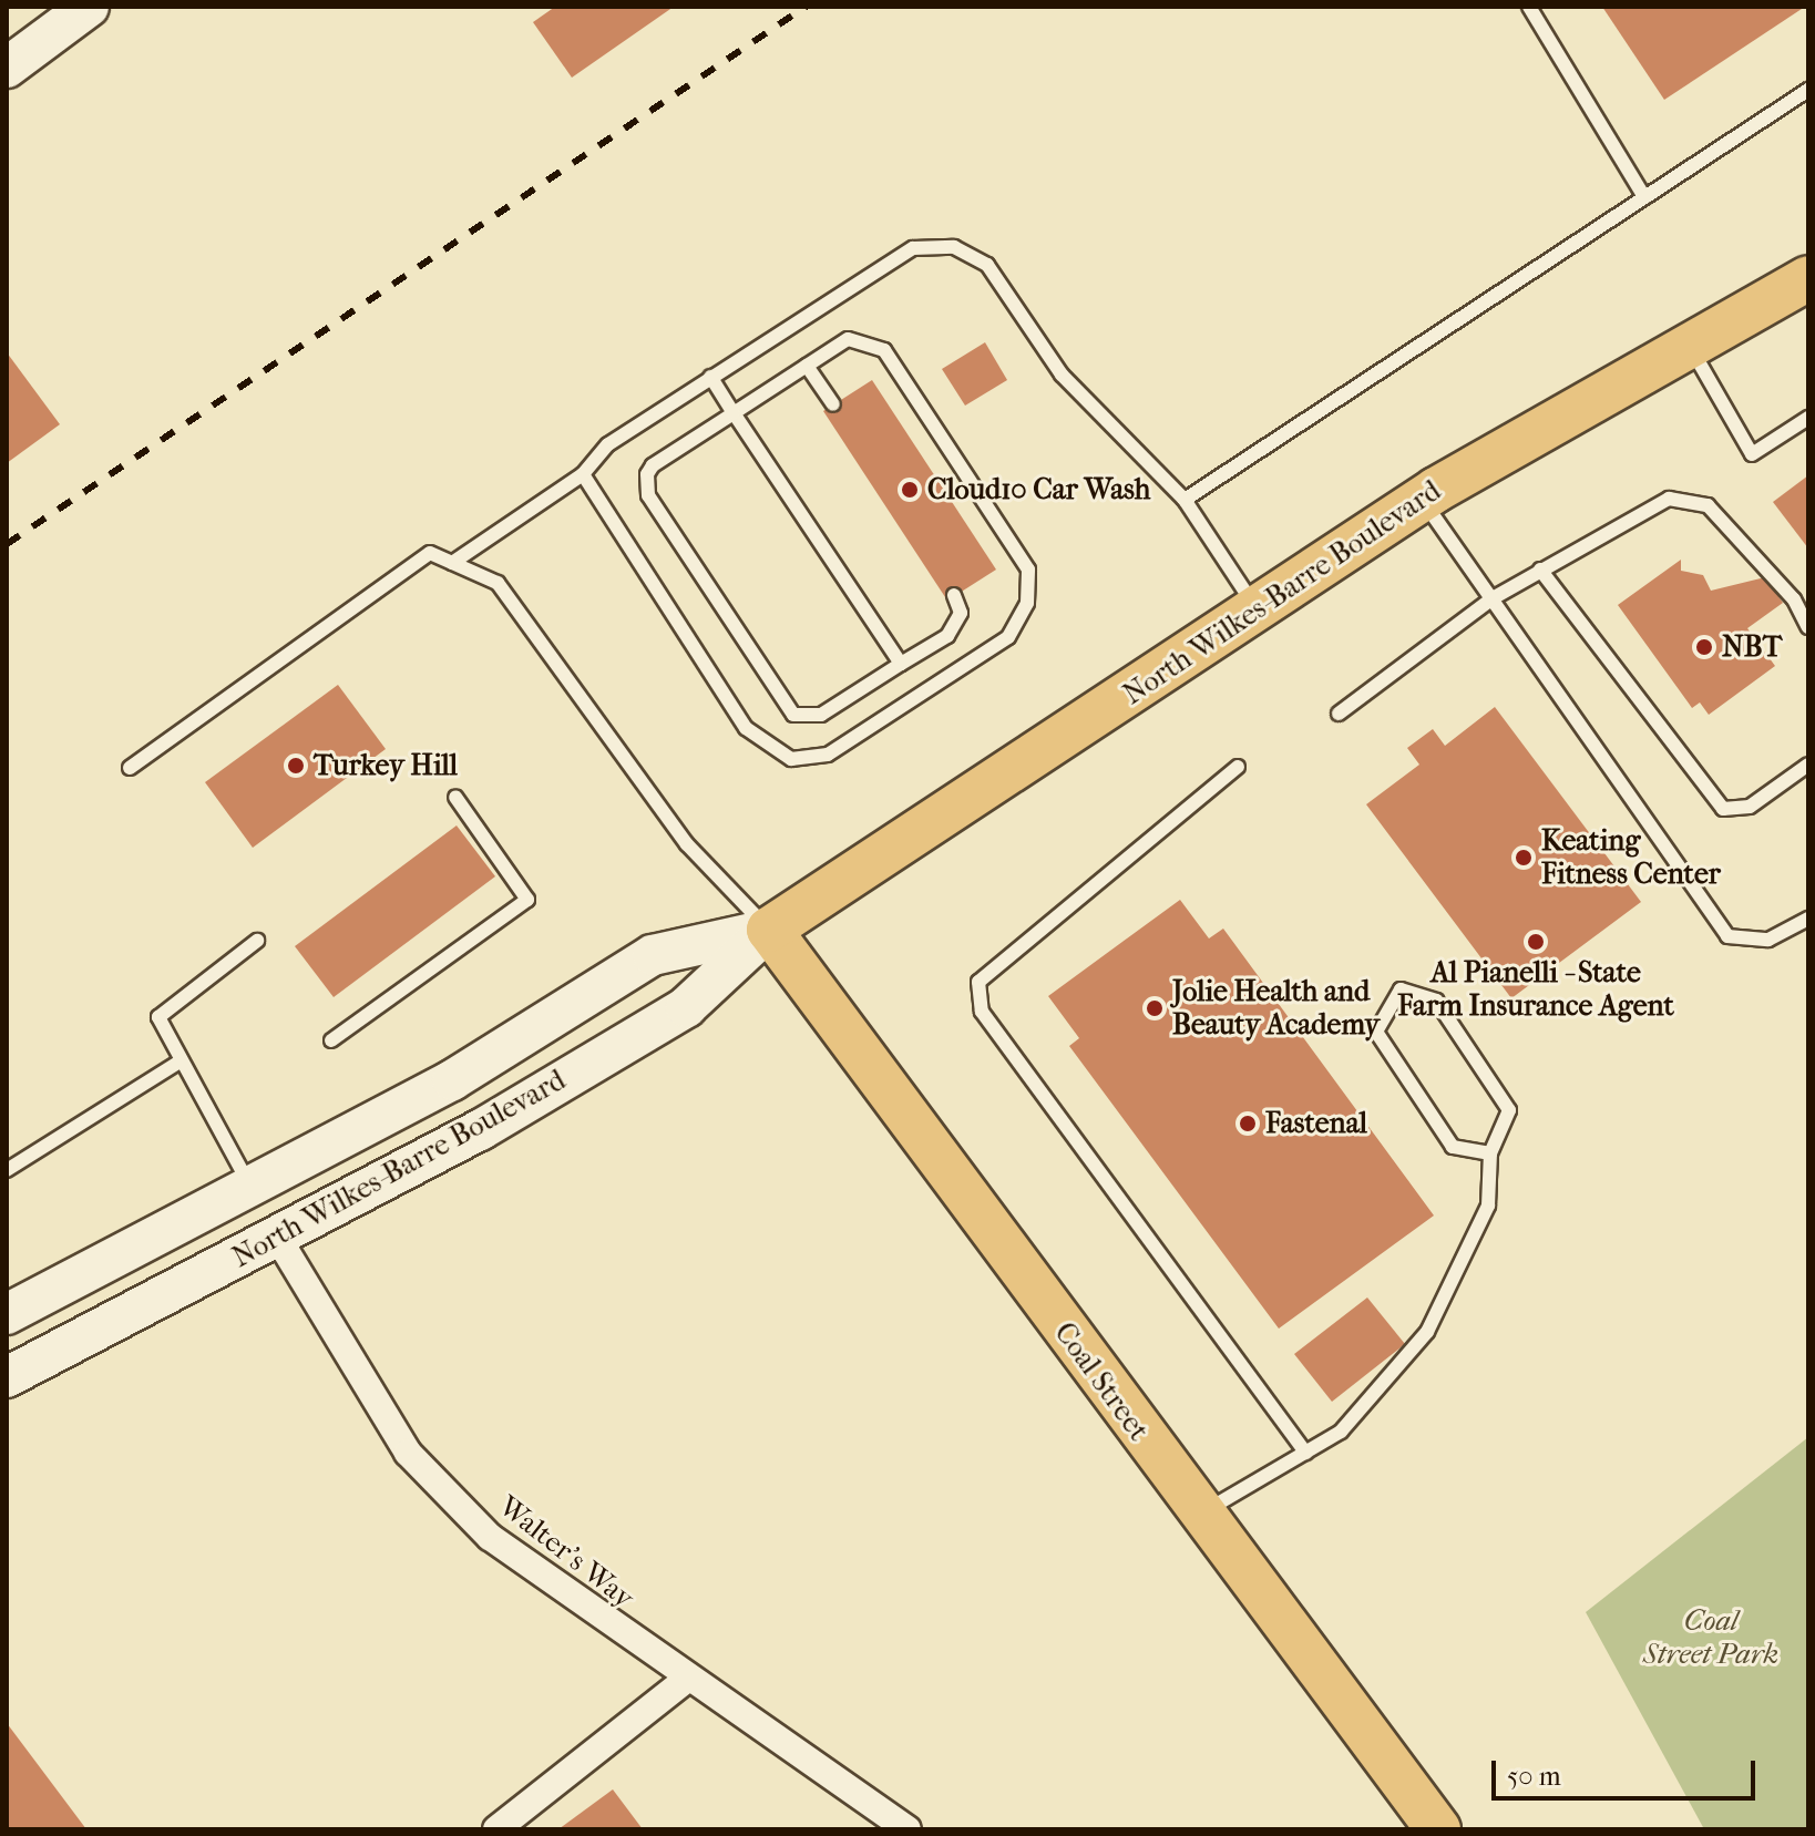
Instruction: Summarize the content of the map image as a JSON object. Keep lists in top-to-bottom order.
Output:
{
  "streets": {
    "main road": ["North Wilkes-Barre Boulevard", "Coal Street"],
    "street": ["Walter's Way"]
  },
  "crossings": [
    ["North Wilkes-Barre Boulevard", "Coal Street"],
    ["North Wilkes-Barre Boulevard", "Walter's Way"]
  ],
  "parks": ["Coal Street Park"],
  "places": [
    "Cloud10 Car Wash",
    "NBT",
    "Turkey Hill",
    "Keating Fitness Center",
    "Al Pianelli - State Farm Insurance Agent",
    "Jolie Health and Beauty Academy",
    "Fastenal"
  ],
  "scale_bar": "50 m"
}
